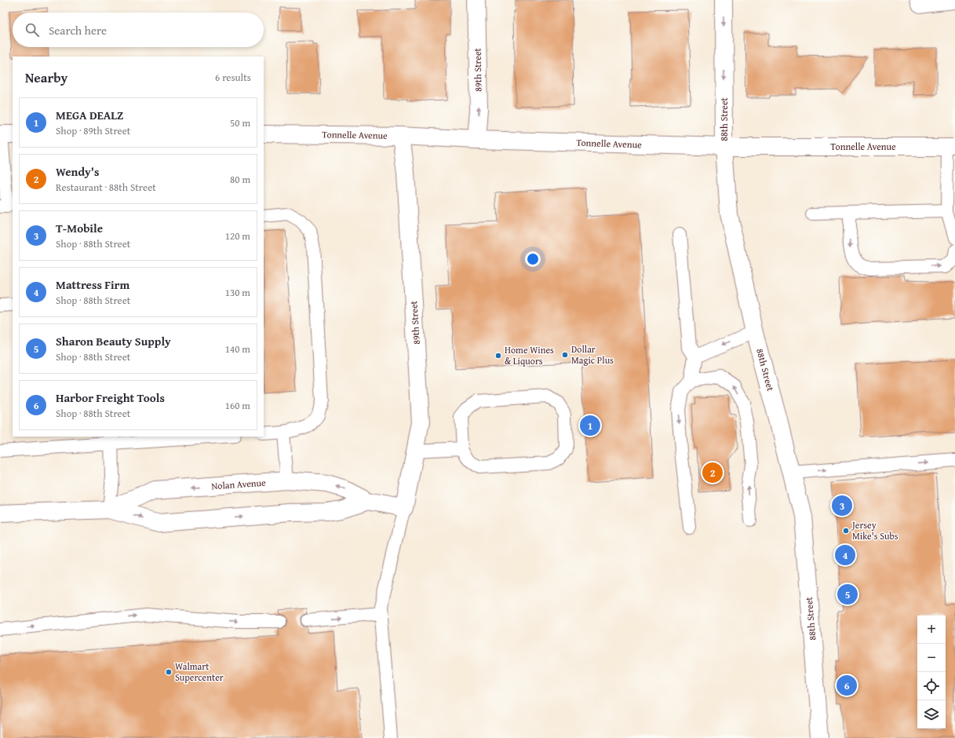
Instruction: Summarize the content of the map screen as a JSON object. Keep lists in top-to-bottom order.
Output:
{
  "streets": {
    "street": [
      "89th Street",
      "88th Street",
      "Tonnelle Avenue",
      "Nolan Avenue"
    ]
  },
  "crossings": [
    ["89th Street", "Tonnelle Avenue"],
    ["89th Street", "Nolan Avenue"],
    ["88th Street", "Tonnelle Avenue"]
  ],
  "places": [
    "Dollar Magic Plus",
    "Home Wines & Liquors",
    "Jersey Mike's Subs",
    "Walmart Supercenter"
  ],
  "page": {
    "search": "Search here",
    "heading": ["Nearby", "6 results"],
    "list": [
      {
        "mark": "1",
        "name": "MEGA DEALZ",
        "note": "Shop · 89th Street",
        "value": "50 m"
      },
      {
        "mark": "2",
        "name": "Wendy's",
        "note": "Restaurant · 88th Street",
        "value": "80 m"
      },
      {
        "mark": "3",
        "name": "T-Mobile",
        "note": "Shop · 88th Street",
        "value": "120 m"
      },
      {
        "mark": "4",
        "name": "Mattress Firm",
        "note": "Shop · 88th Street",
        "value": "130 m"
      },
      {
        "mark": "5",
        "name": "Sharon Beauty Supply",
        "note": "Shop · 88th Street",
        "value": "140 m"
      },
      {
        "mark": "6",
        "name": "Harbor Freight Tools",
        "note": "Shop · 88th Street",
        "value": "160 m"
      }
    ],
    "pins": [
      "1",
      "2",
      "3",
      "4",
      "5",
      "6"
    ],
    "map_buttons": ["+", "−"]
  }
}
